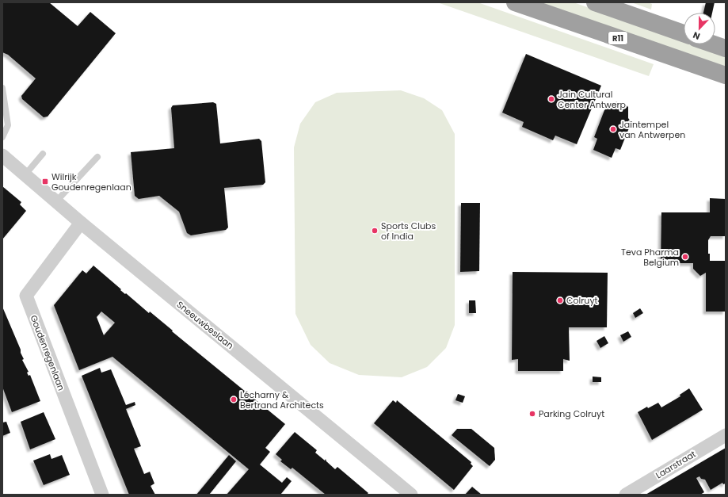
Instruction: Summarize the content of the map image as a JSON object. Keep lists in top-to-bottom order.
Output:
{
  "streets": {
    "highway": ["R11"],
    "street": ["Sneeuwbeslaan", "Goudenregenlaan", "Laarstraat"]
  },
  "crossings": [
    ["Sneeuwbeslaan", "Goudenregenlaan"]
  ],
  "places": {
    "other": [
      "Jain Cultural Center Antwerp",
      "Jaïntempel van Antwerpen",
      "Sports Clubs of India",
      "Teva Pharma Belgium",
      "Colruyt",
      "Lécharny & Bertrand Architects",
      "Parking Colruyt"
    ],
    "transit": ["Wilrijk Goudenregenlaan"]
  },
  "north": "bottom"
}
